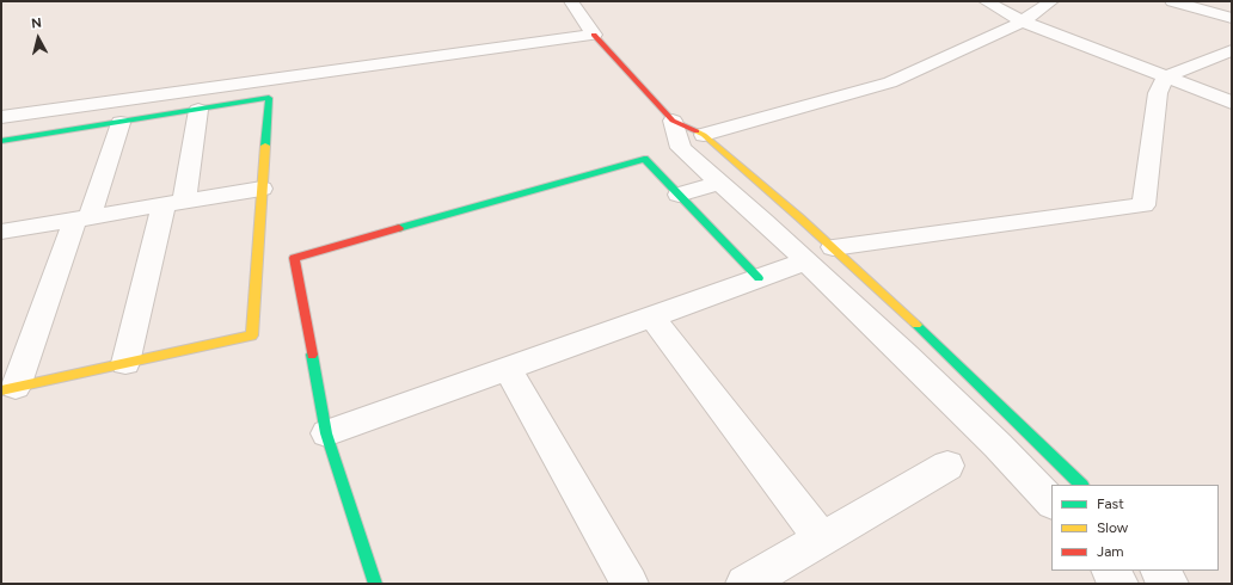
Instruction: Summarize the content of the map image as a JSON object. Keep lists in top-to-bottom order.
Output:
{
  "legend": ["Fast", "Slow", "Jam"],
  "north": "top"
}
